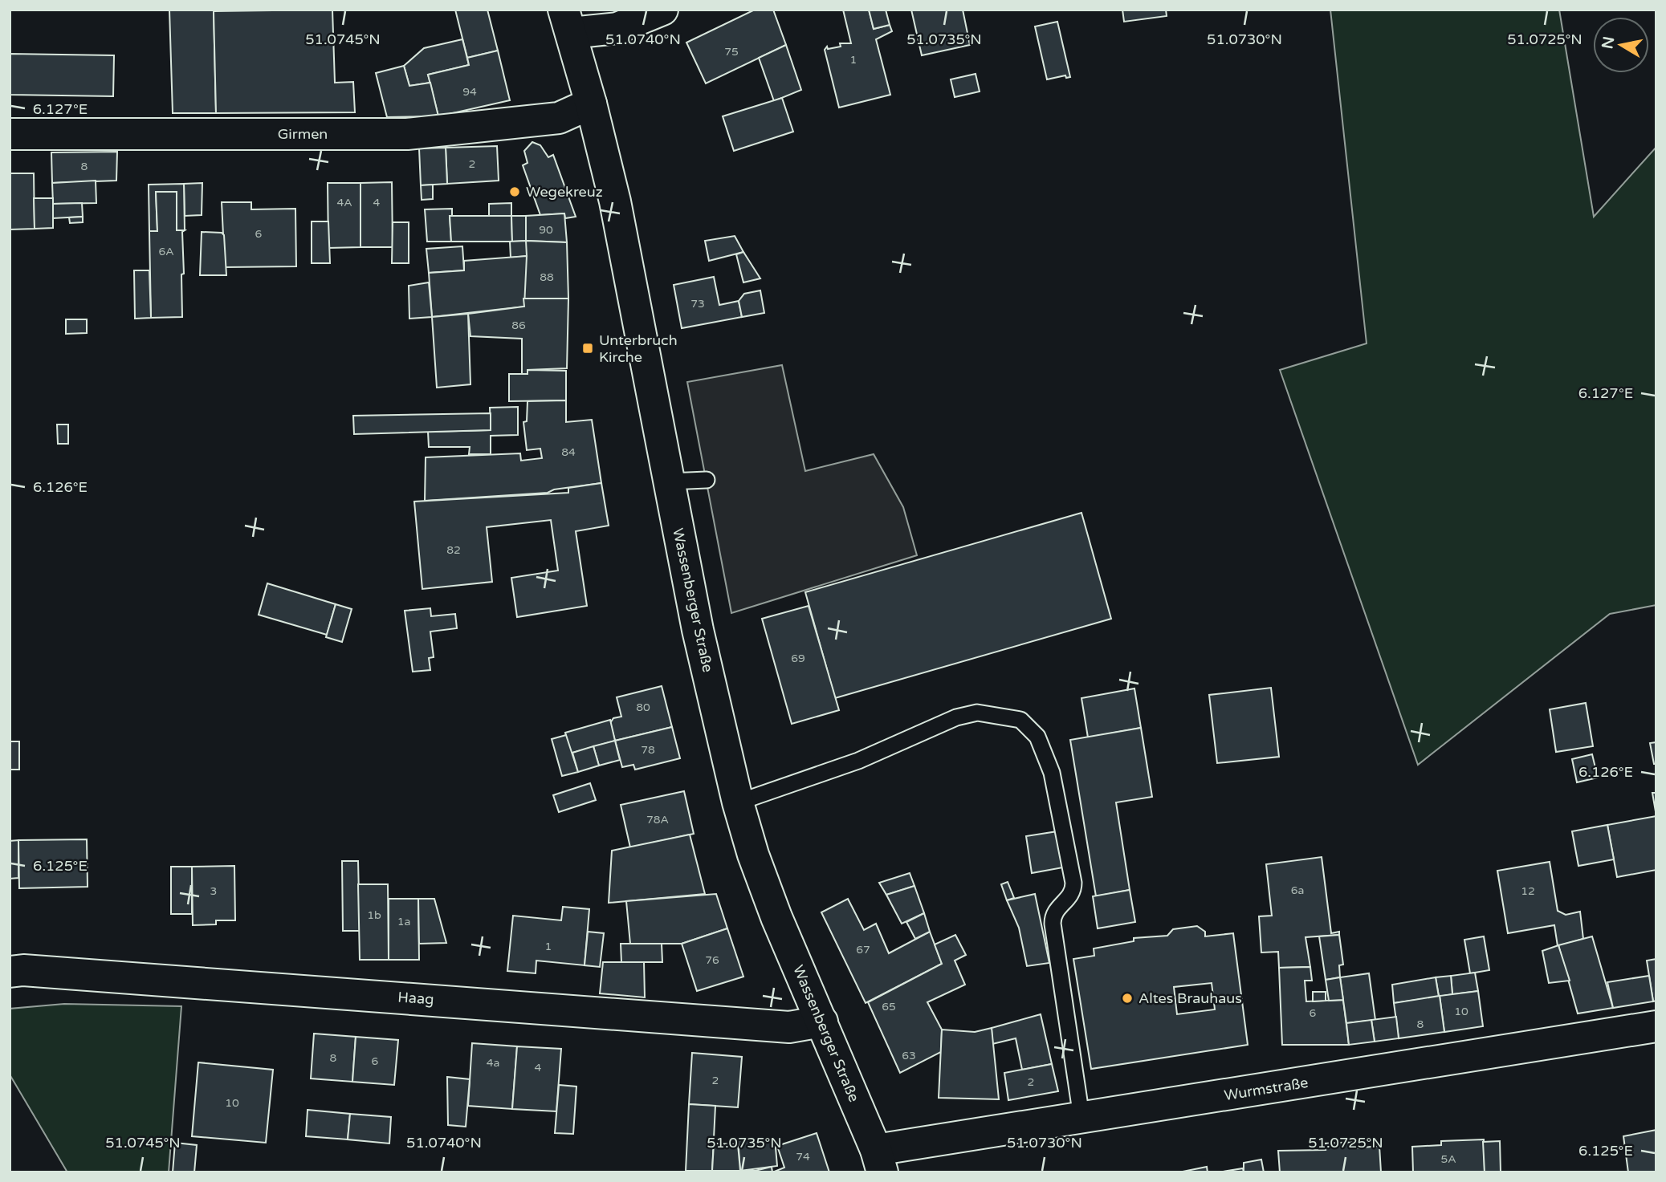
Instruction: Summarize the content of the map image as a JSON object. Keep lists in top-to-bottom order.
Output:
{
  "streets": {
    "street": [
      "Girmen",
      "Wassenberger Straße",
      "Haag",
      "Wurmstraße"
    ]
  },
  "crossings": [
    ["Girmen", "Wassenberger Straße"],
    ["Wassenberger Straße", "Haag"],
    ["Wassenberger Straße", "Wurmstraße"]
  ],
  "places": {
    "other": ["Wegekreuz", "Altes Brauhaus"],
    "transit": ["Unterbruch Kirche"]
  },
  "house_numbers": [
    "75",
    "1",
    "94",
    "2",
    "8",
    "4A",
    "4",
    "90",
    "6",
    "6A",
    "88",
    "73",
    "86",
    "84",
    "82",
    "69",
    "80",
    "78",
    "78A",
    "6a",
    "3",
    "12",
    "1b",
    "1a",
    "1",
    "67",
    "76",
    "65",
    "10",
    "6",
    "8",
    "63",
    "8",
    "6",
    "4a",
    "4",
    "2",
    "2",
    "10",
    "74",
    "5A"
  ],
  "north": "left",
  "coordinates": [
    "51.0745°N",
    "51.0740°N",
    "51.0730°N",
    "51.0725°N",
    "51.0735°N",
    "6.127°E",
    "6.126°E",
    "6.125°E"
  ]
}
